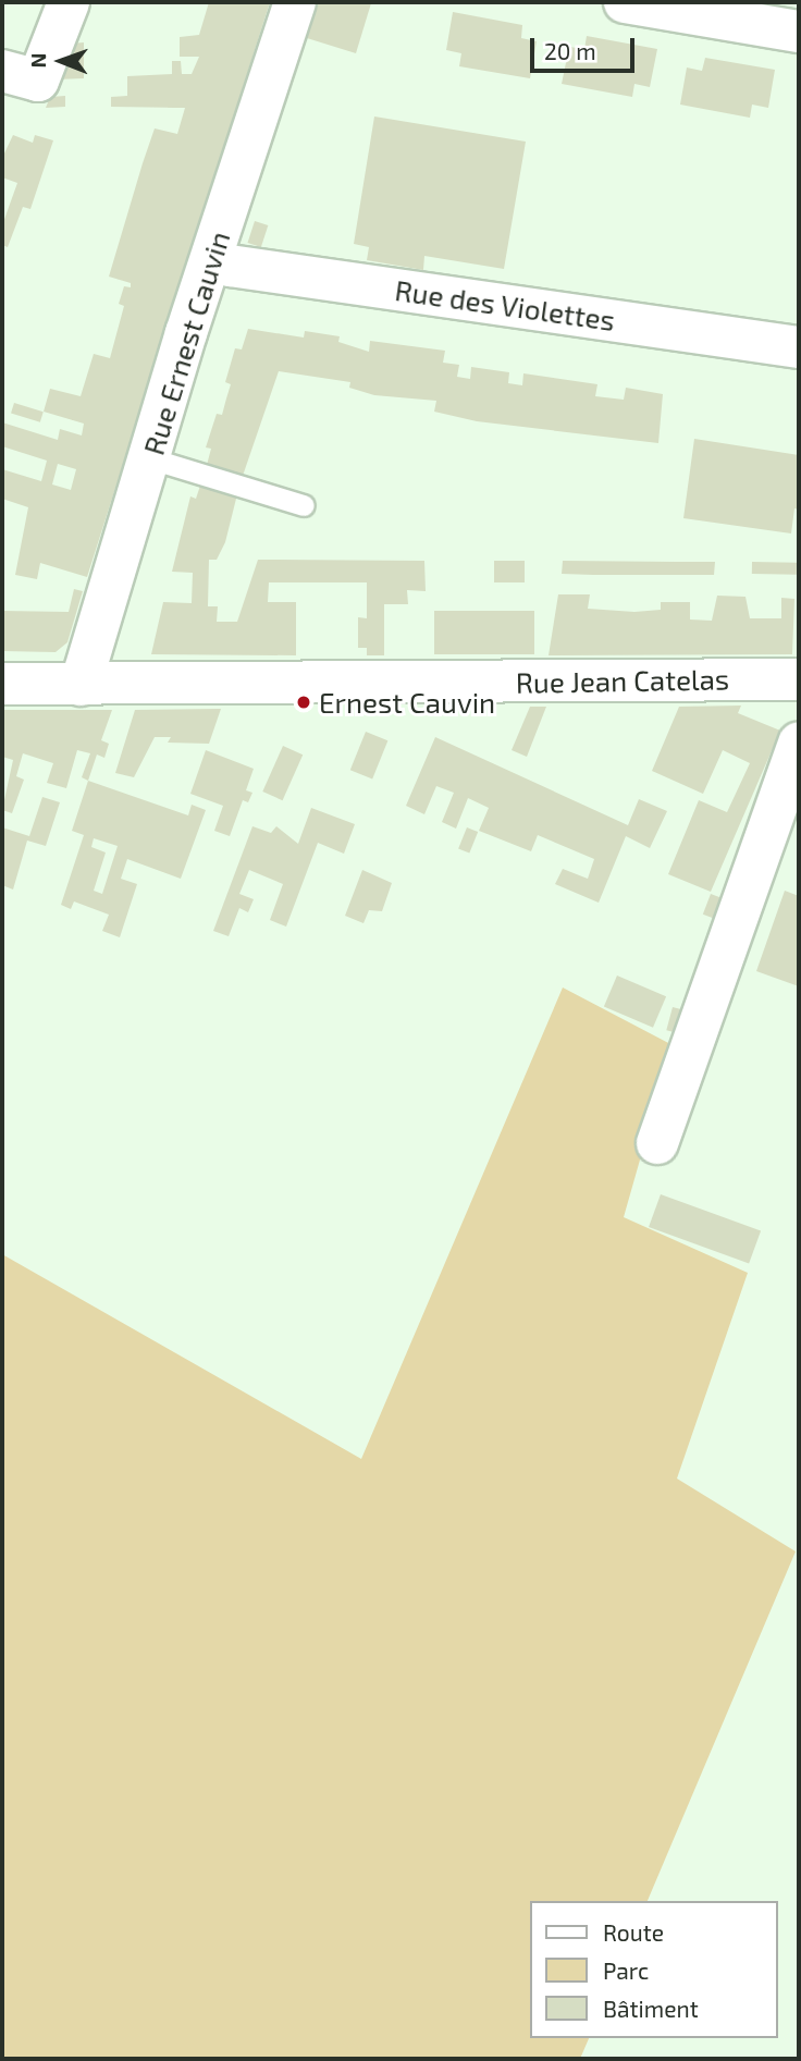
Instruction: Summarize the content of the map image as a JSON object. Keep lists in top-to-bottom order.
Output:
{
  "streets": {
    "street": ["Rue des Violettes", "Rue Ernest Cauvin", "Rue Jean Catelas"]
  },
  "crossings": [
    ["Rue des Violettes", "Rue Ernest Cauvin"],
    ["Rue Ernest Cauvin", "Rue Jean Catelas"]
  ],
  "places": ["Ernest Cauvin"],
  "legend": ["Route", "Parc", "Bâtiment"],
  "scale_bar": "20 m",
  "north": "left"
}
